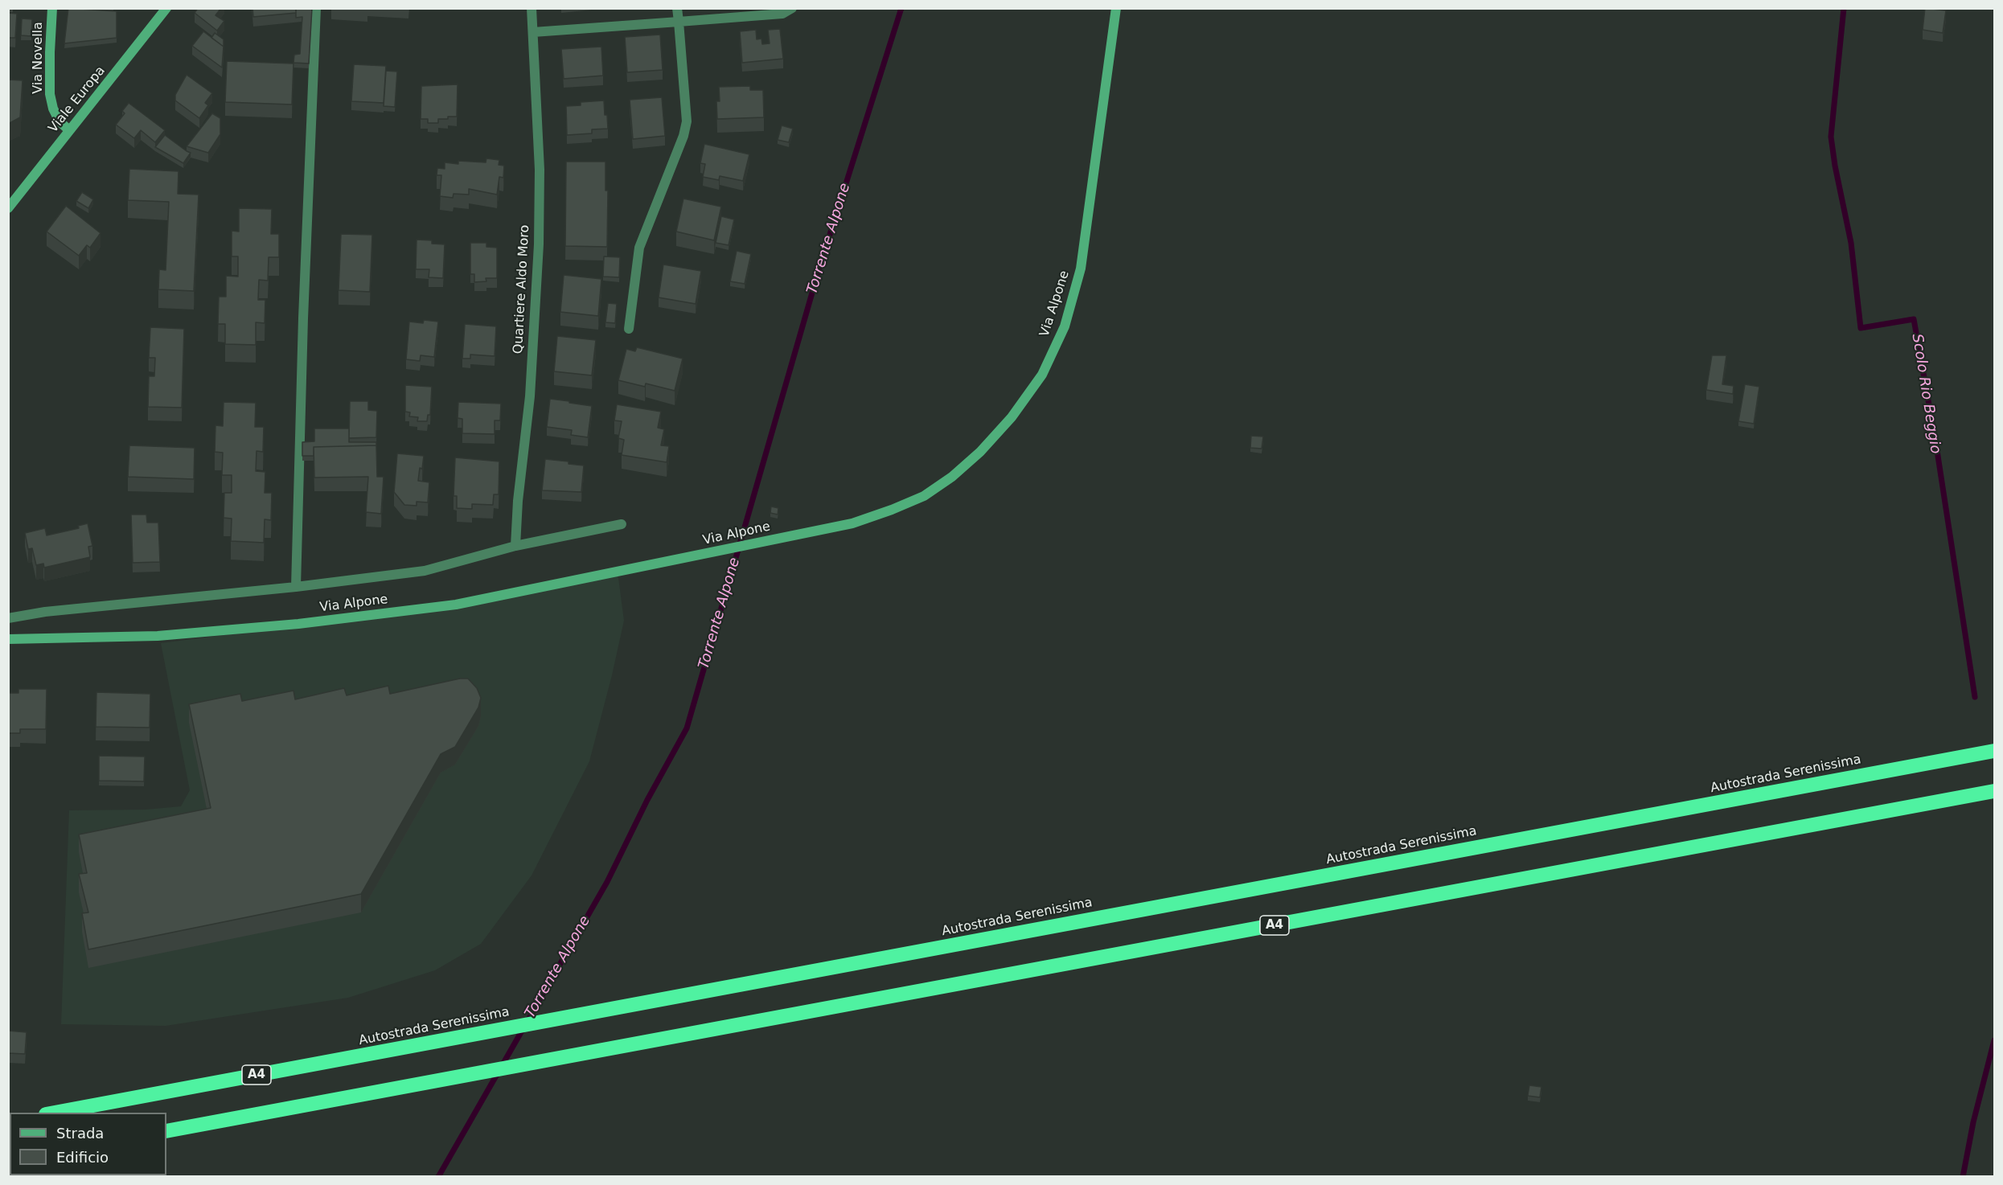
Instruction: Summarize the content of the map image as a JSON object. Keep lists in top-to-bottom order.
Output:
{
  "streets": {
    "highway": ["Autostrada Serenissima", "A4"],
    "main road": ["Via Novella", "Viale Europa", "Via Alpone"],
    "street": ["Quartiere Aldo Moro"]
  },
  "crossings": [
    ["Via Novella", "Viale Europa"]
  ],
  "water": ["Torrente Alpone", "Scolo Rio Beggio"],
  "legend": ["Strada", "Edificio"]
}
